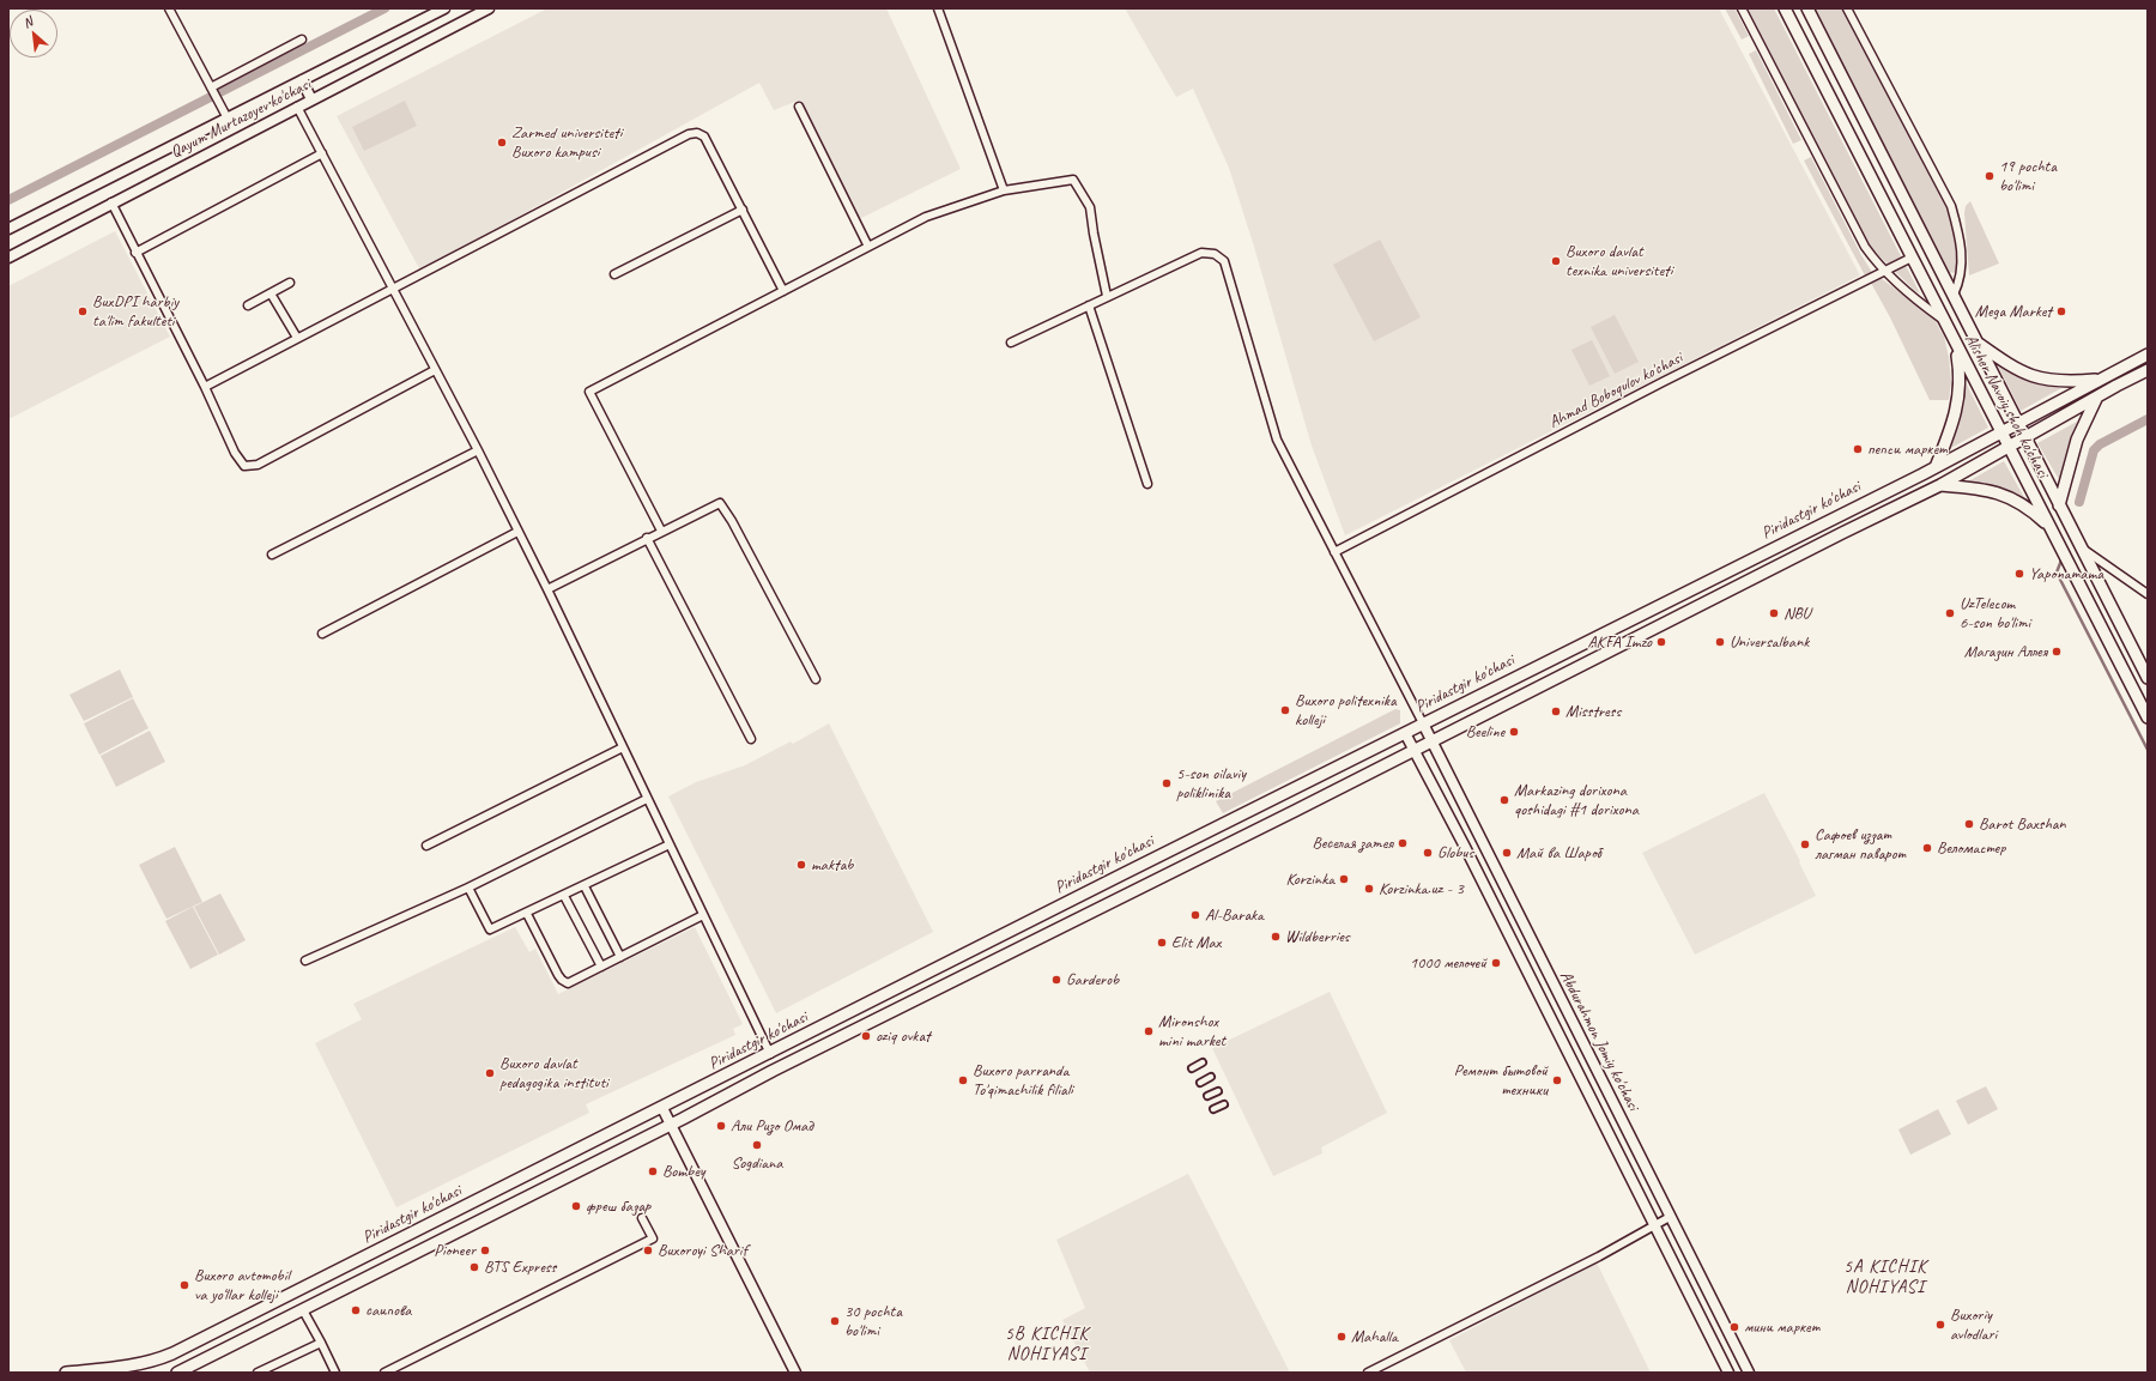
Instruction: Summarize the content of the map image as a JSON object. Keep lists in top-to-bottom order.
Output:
{
  "streets": {
    "main road": ["Alisher Navoiy shoh ko'chasi", "Piridastgir ko'chasi"],
    "street": ["Qayum Murtazoyev ko'chasi", "Ahmad Boboqulov ko'chasi", "Abdurahmon Jomiy ko'chasi"]
  },
  "crossings": [
    ["Ahmad Boboqulov ko'chasi", "Alisher Navoiy shoh ko'chasi"],
    ["Alisher Navoiy shoh ko'chasi", "Piridastgir ko'chasi"],
    ["Piridastgir ko'chasi", "Abdurahmon Jomiy ko'chasi"]
  ],
  "districts": ["5A KICHIK NOHIYASI", "5B KICHIK NOHIYASI"],
  "places": [
    "Zarmed universiteti Buxoro kampusi",
    "19 pochta bo'limi",
    "Buxoro davlat texnika universiteti",
    "BuxDPI harbiy ta'lim fakulteti",
    "Mega Market",
    "пепси маркет",
    "Yaponamama",
    "NBU",
    "UzTelecom 6-son bo'limi",
    "AKFA Imzo",
    "Universalbank",
    "Магазин Аллея",
    "Buxoro politexnika kolleji",
    "Misstress",
    "Beeline",
    "5-son oilaviy poliklinika",
    "Markazing dorixona qoshidagi #1 dorixona",
    "Barot Baxshan",
    "Веселая затея",
    "Сафоев иззат лагман паварот",
    "Веломастер",
    "Globus",
    "Май ва Шароб",
    "maktab",
    "Korzinka",
    "Korzinka.uz - 3",
    "Al-Baraka",
    "Wildberries",
    "Elit Max",
    "1000 мелочей",
    "Garderob",
    "Mironshox mini market",
    "oziq ovkat",
    "Buxoro davlat pedagogika instituti",
    "Buxoro parranda To'qimachilik filiali",
    "Ремонт бытовой техники",
    "Али Ризо Омад",
    "Sogdiana",
    "Bombey",
    "фреш базар",
    "Pioneer",
    "Buxoroyi Sharif",
    "BTS Express",
    "Buxoro avtomobil va yo‘llar kolleji",
    "саипова",
    "30 pochta bo'limi",
    "Buxoriy avlodlari",
    "мини маркет",
    "Mahalla"
  ],
  "north": "top left"
}
